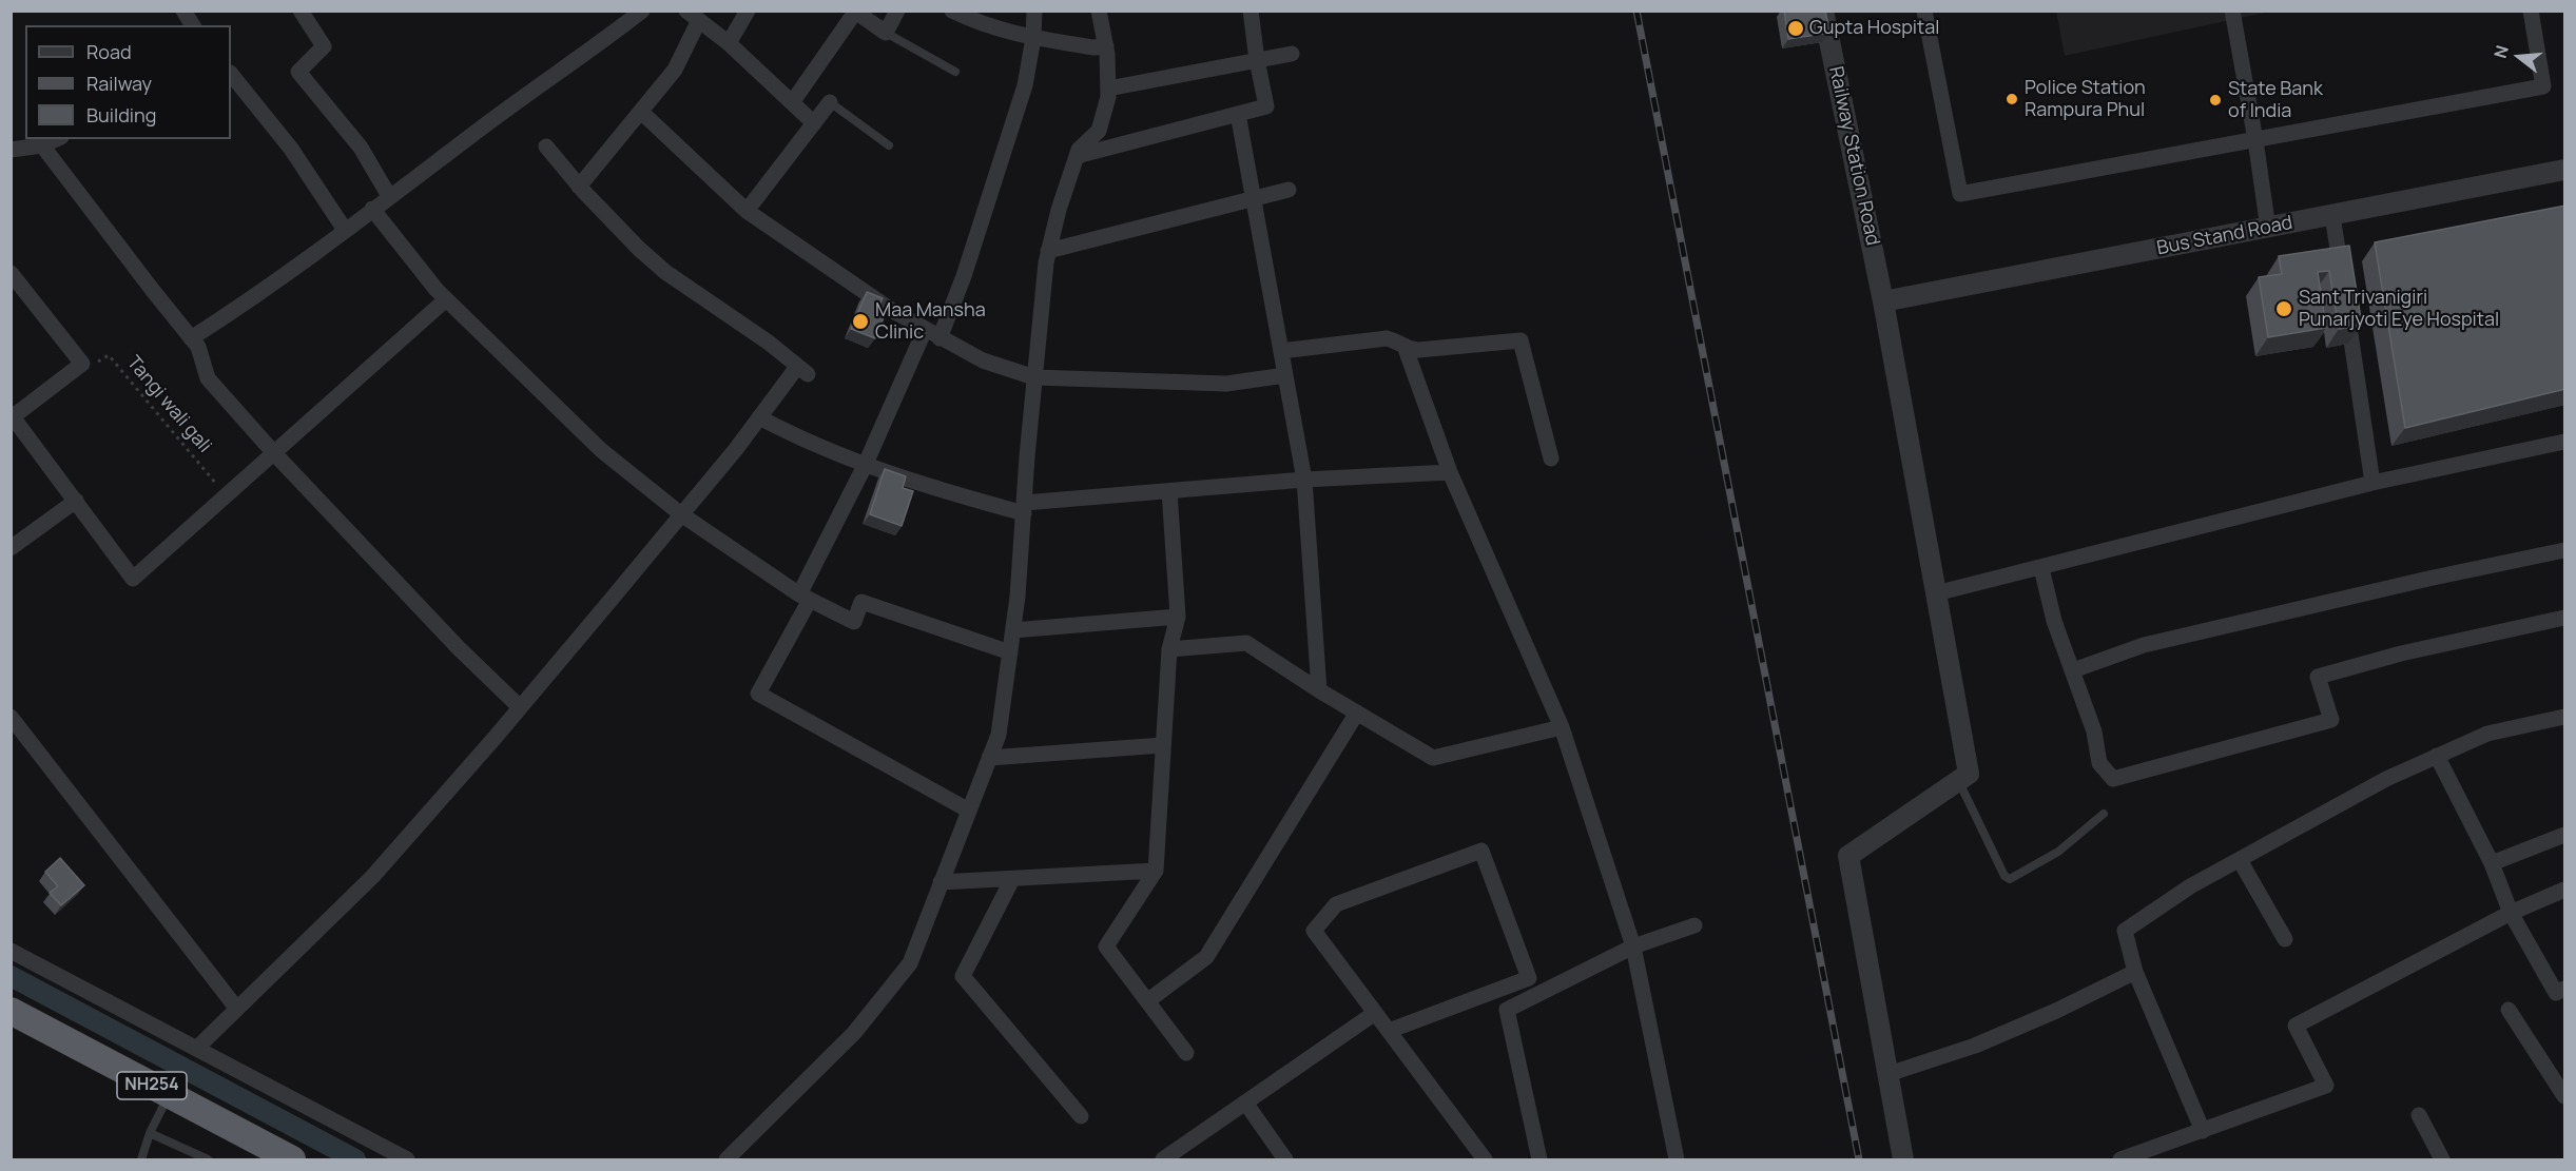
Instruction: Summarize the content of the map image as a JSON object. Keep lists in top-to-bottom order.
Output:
{
  "streets": {
    "highway": ["NH254"],
    "street": ["Railway Station Road", "Bus Stand Road"],
    "path": ["Tangi wali gali"]
  },
  "crossings": [
    ["Railway Station Road", "Bus Stand Road"]
  ],
  "places": [
    "Gupta Hospital",
    "Police Station Rampura Phul",
    "State Bank of India",
    "Sant Trivanigiri Punarjyoti Eye Hospital",
    "Maa Mansha Clinic"
  ],
  "legend": ["Road", "Railway", "Building"],
  "north": "left"
}
